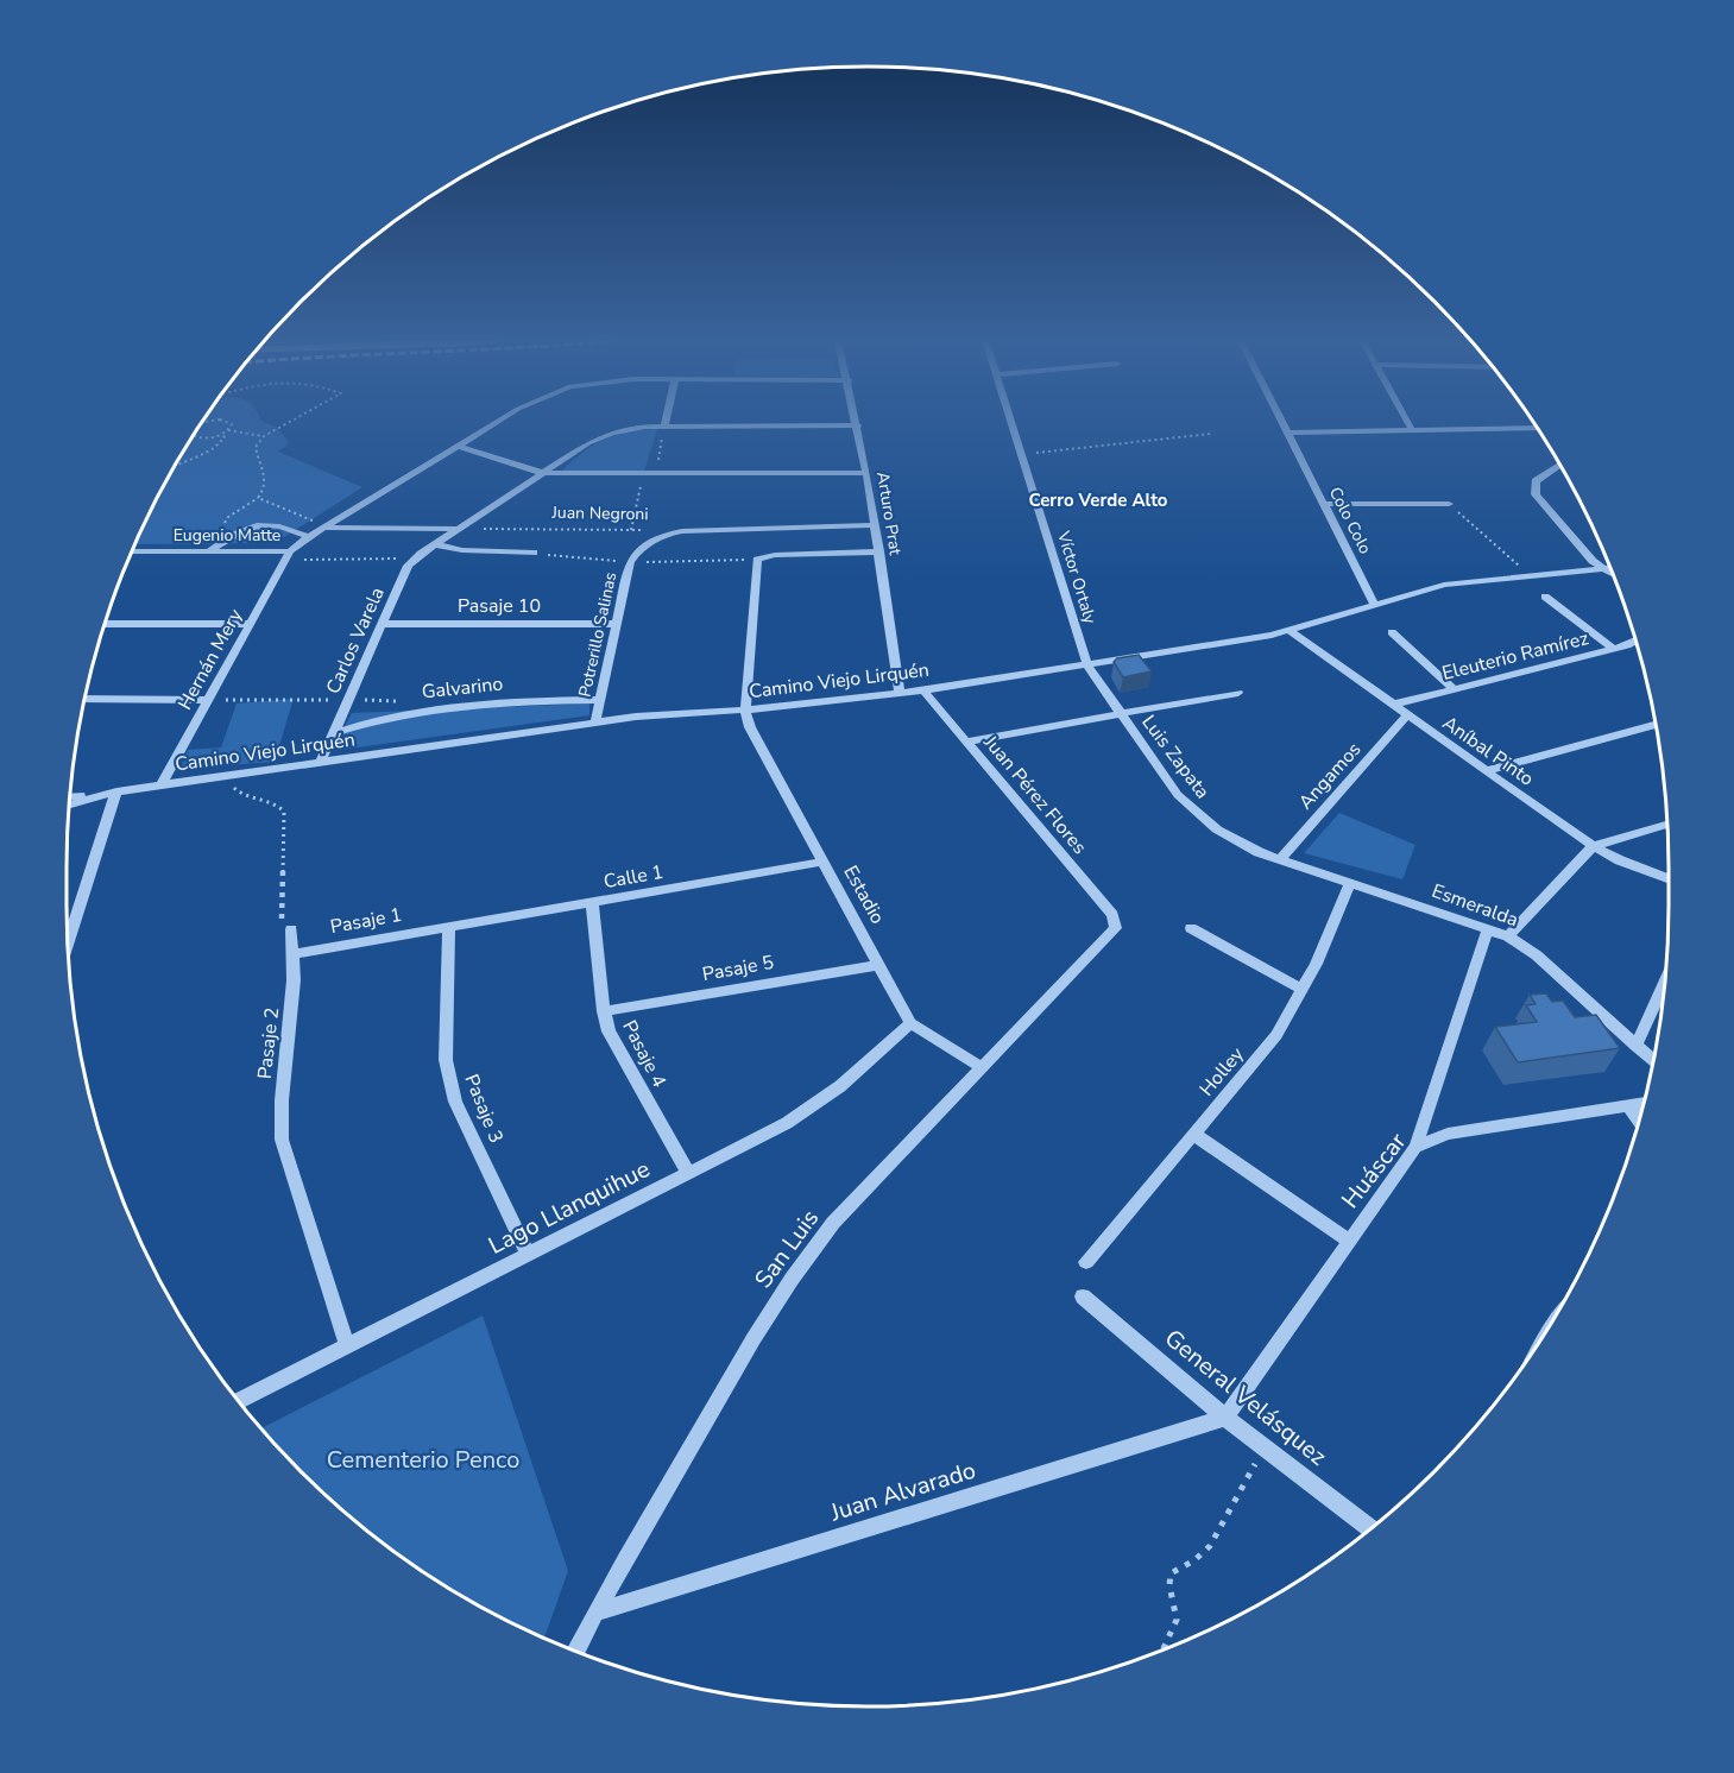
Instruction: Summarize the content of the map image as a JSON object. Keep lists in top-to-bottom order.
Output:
{
  "streets": {
    "street": [
      "Juan Negroni",
      "Arturo Prat",
      "Colo Colo",
      "Eugenio Matte",
      "Víctor Ortaly",
      "Pasaje 10",
      "Potrerillo Salinas",
      "Carlos Varela",
      "Eleuterio Ramírez",
      "Hernán Mery",
      "Camino Viejo Lirquén",
      "Galvarino",
      "Aníbal Pinto",
      "Luis Zapata",
      "Angamos",
      "Juan Pérez Flores",
      "Calle 1",
      "Estadio",
      "Esmeralda",
      "Pasaje 1",
      "Pasaje 5",
      "Pasaje 2",
      "Pasaje 4",
      "Holley",
      "Pasaje 3",
      "Huáscar",
      "Lago Llanquihue",
      "San Luis",
      "General Velásquez",
      "Juan Alvarado"
    ]
  },
  "crossings": [
    ["Juan Negroni", "Arturo Prat"],
    ["Juan Negroni", "Potrerillo Salinas"],
    ["Juan Negroni", "Carlos Varela"],
    ["Arturo Prat", "Carlos Varela"],
    ["Arturo Prat", "Camino Viejo Lirquén"],
    ["Colo Colo", "Camino Viejo Lirquén"],
    ["Eugenio Matte", "Hernán Mery"],
    ["Víctor Ortaly", "Camino Viejo Lirquén"],
    ["Víctor Ortaly", "Luis Zapata"],
    ["Pasaje 10", "Potrerillo Salinas"],
    ["Pasaje 10", "Carlos Varela"],
    ["Potrerillo Salinas", "Camino Viejo Lirquén"],
    ["Potrerillo Salinas", "Galvarino"],
    ["Carlos Varela", "Camino Viejo Lirquén"],
    ["Carlos Varela", "Galvarino"],
    ["Eleuterio Ramírez", "Aníbal Pinto"],
    ["Hernán Mery", "Camino Viejo Lirquén"],
    ["Camino Viejo Lirquén", "Aníbal Pinto"],
    ["Camino Viejo Lirquén", "Luis Zapata"],
    ["Camino Viejo Lirquén", "Juan Pérez Flores"],
    ["Camino Viejo Lirquén", "Estadio"],
    ["Aníbal Pinto", "Angamos"],
    ["Luis Zapata", "Angamos"],
    ["Luis Zapata", "Juan Pérez Flores"],
    ["Luis Zapata", "Esmeralda"],
    ["Angamos", "Esmeralda"],
    ["Juan Pérez Flores", "San Luis"],
    ["Calle 1", "Estadio"],
    ["Calle 1", "Pasaje 1"],
    ["Calle 1", "Pasaje 4"],
    ["Calle 1", "Pasaje 3"],
    ["Estadio", "Pasaje 5"],
    ["Estadio", "Lago Llanquihue"],
    ["Esmeralda", "Holley"],
    ["Pasaje 1", "Pasaje 2"],
    ["Pasaje 1", "Pasaje 3"],
    ["Pasaje 5", "Pasaje 4"],
    ["Pasaje 2", "Lago Llanquihue"],
    ["Pasaje 4", "Lago Llanquihue"],
    ["Pasaje 3", "Lago Llanquihue"],
    ["Huáscar", "General Velásquez"],
    ["Huáscar", "Juan Alvarado"],
    ["San Luis", "Juan Alvarado"],
    ["General Velásquez", "Juan Alvarado"]
  ],
  "districts": ["Cerro Verde Alto"],
  "parks": ["Cementerio Penco"]
}
